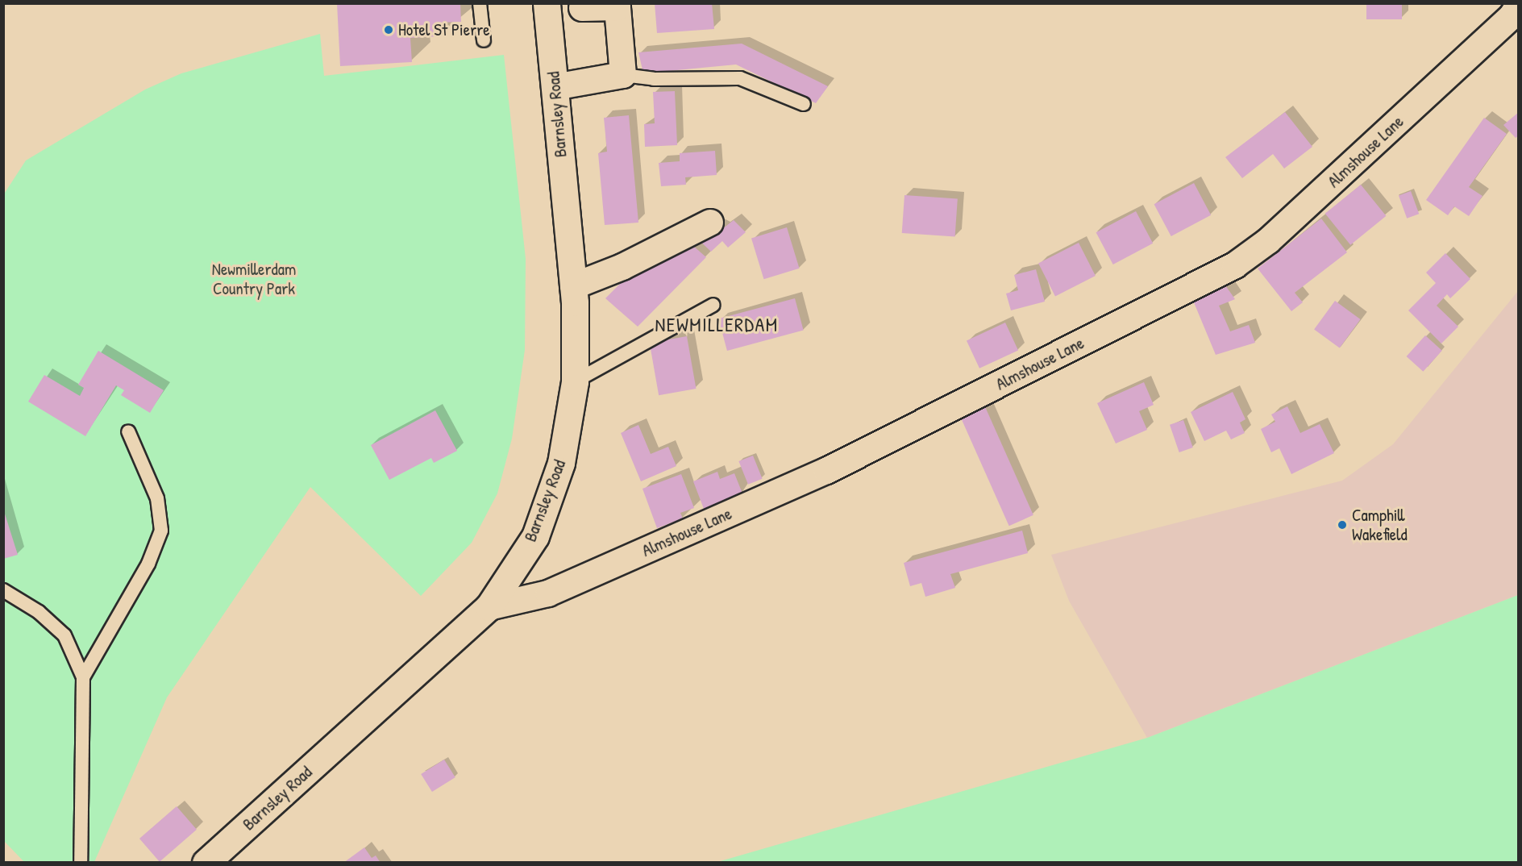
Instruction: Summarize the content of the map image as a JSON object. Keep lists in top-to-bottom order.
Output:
{
  "streets": {
    "main road": ["Barnsley Road"],
    "street": ["Almshouse Lane"]
  },
  "crossings": [
    ["Barnsley Road", "Almshouse Lane"]
  ],
  "districts": ["NEWMILLERDAM"],
  "parks": ["Newmillerdam Country Park"],
  "places": ["Hotel St Pierre", "Camphill Wakefield"]
}
